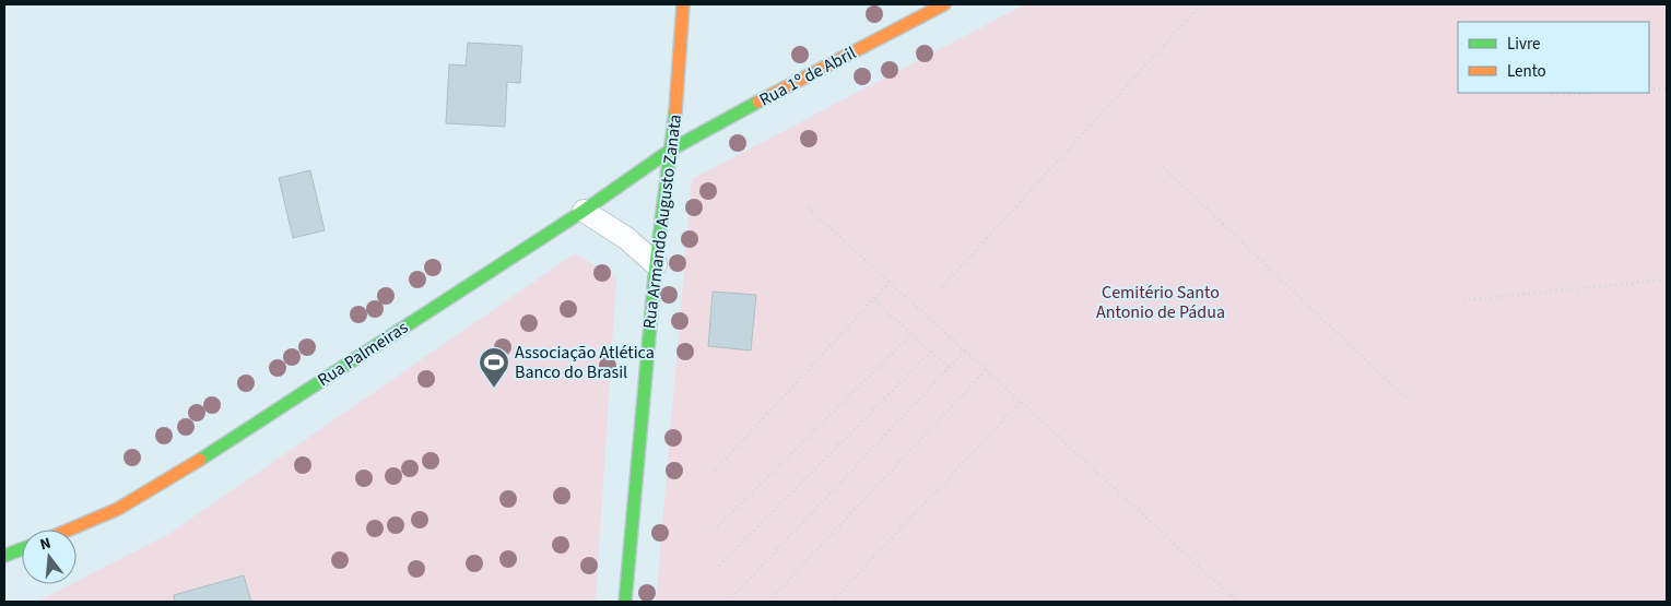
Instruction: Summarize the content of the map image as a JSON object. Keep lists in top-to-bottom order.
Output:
{
  "streets": {
    "street": ["Rua 1º de Abril", "Rua Armando Augusto Zanata", "Rua Palmeiras"]
  },
  "crossings": [
    ["Rua 1º de Abril", "Rua Armando Augusto Zanata"],
    ["Rua 1º de Abril", "Rua Palmeiras"],
    ["Rua Armando Augusto Zanata", "Rua Palmeiras"]
  ],
  "parks": ["Cemitério Santo Antonio de Pádua"],
  "places": {
    "sports": ["Associação Atlética Banco do Brasil"]
  },
  "legend": ["Livre", "Lento"],
  "north": "top"
}
